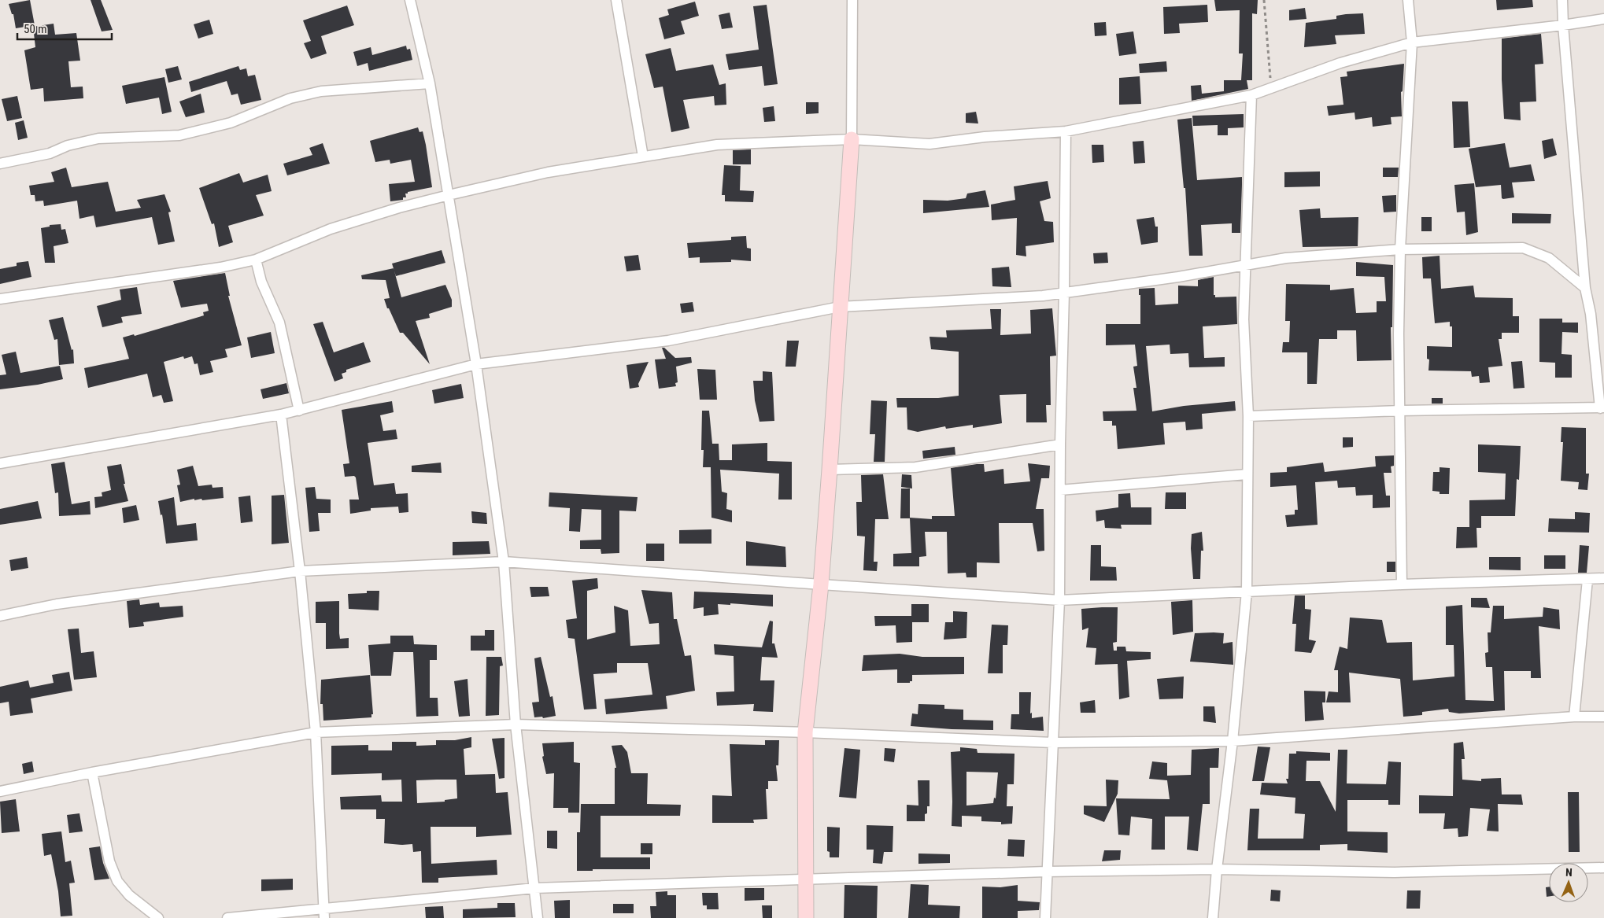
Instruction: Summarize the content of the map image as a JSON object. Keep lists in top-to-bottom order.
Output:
{
  "scale_bar": "50 m",
  "north": "top"
}
